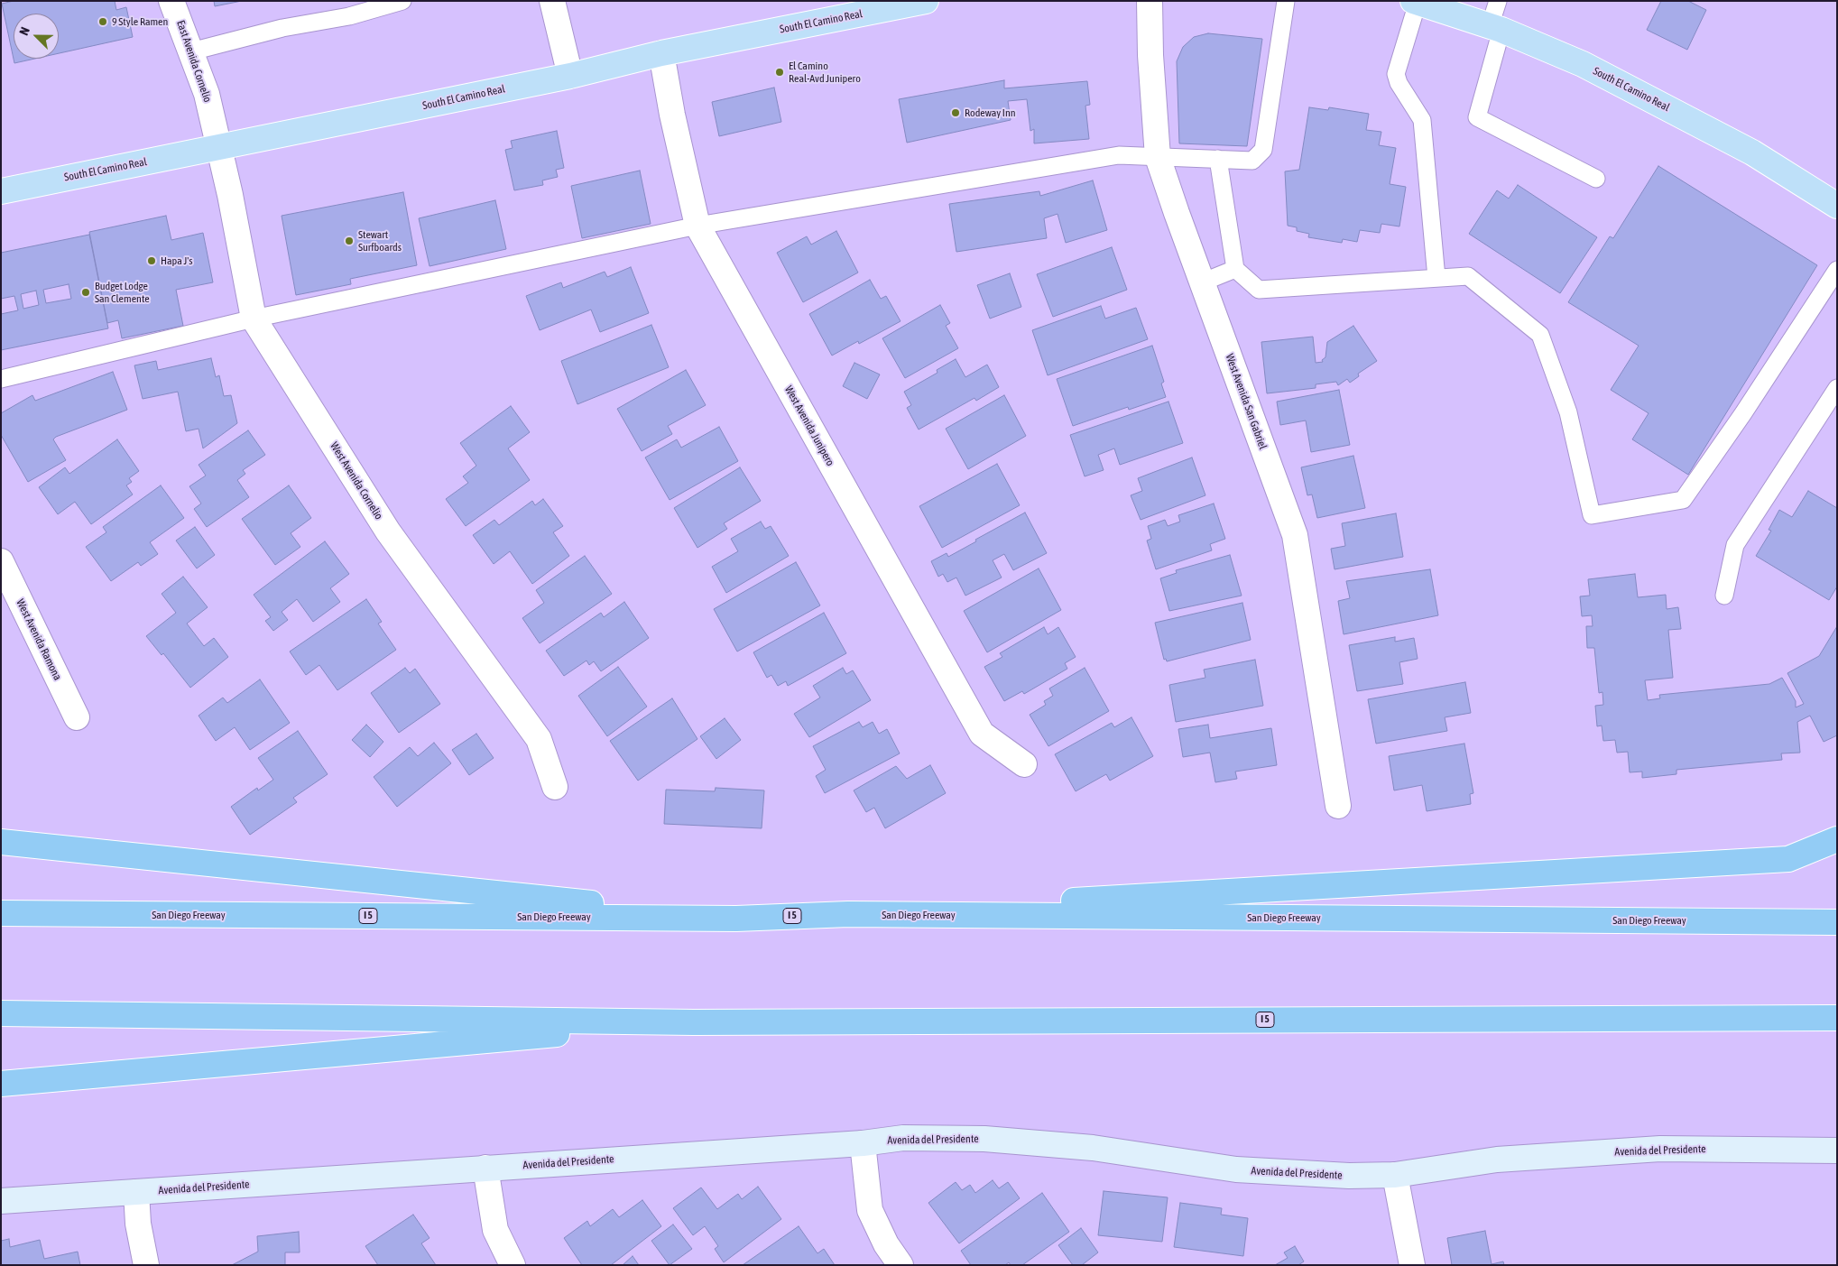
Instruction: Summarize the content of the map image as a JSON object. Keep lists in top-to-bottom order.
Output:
{
  "streets": {
    "highway": ["San Diego Freeway", "I 5"],
    "main road": ["South El Camino Real", "Avenida del Presidente"],
    "street": [
      "East Avenida Cornelio",
      "West Avenida San Gabriel",
      "West Avenida Junipero",
      "West Avenida Cornelio",
      "West Avenida Ramona"
    ]
  },
  "crossings": [
    ["South El Camino Real", "East Avenida Cornelio"],
    ["South El Camino Real", "West Avenida Junipero"],
    ["South El Camino Real", "West Avenida Cornelio"],
    ["East Avenida Cornelio", "West Avenida Cornelio"]
  ],
  "places": [
    "9 Style Ramen",
    "El Camino Real-Avd Junipero",
    "Rodeway Inn",
    "Stewart Surfboards",
    "Hapa J's",
    "Budget Lodge San Clemente"
  ],
  "north": "top left"
}
